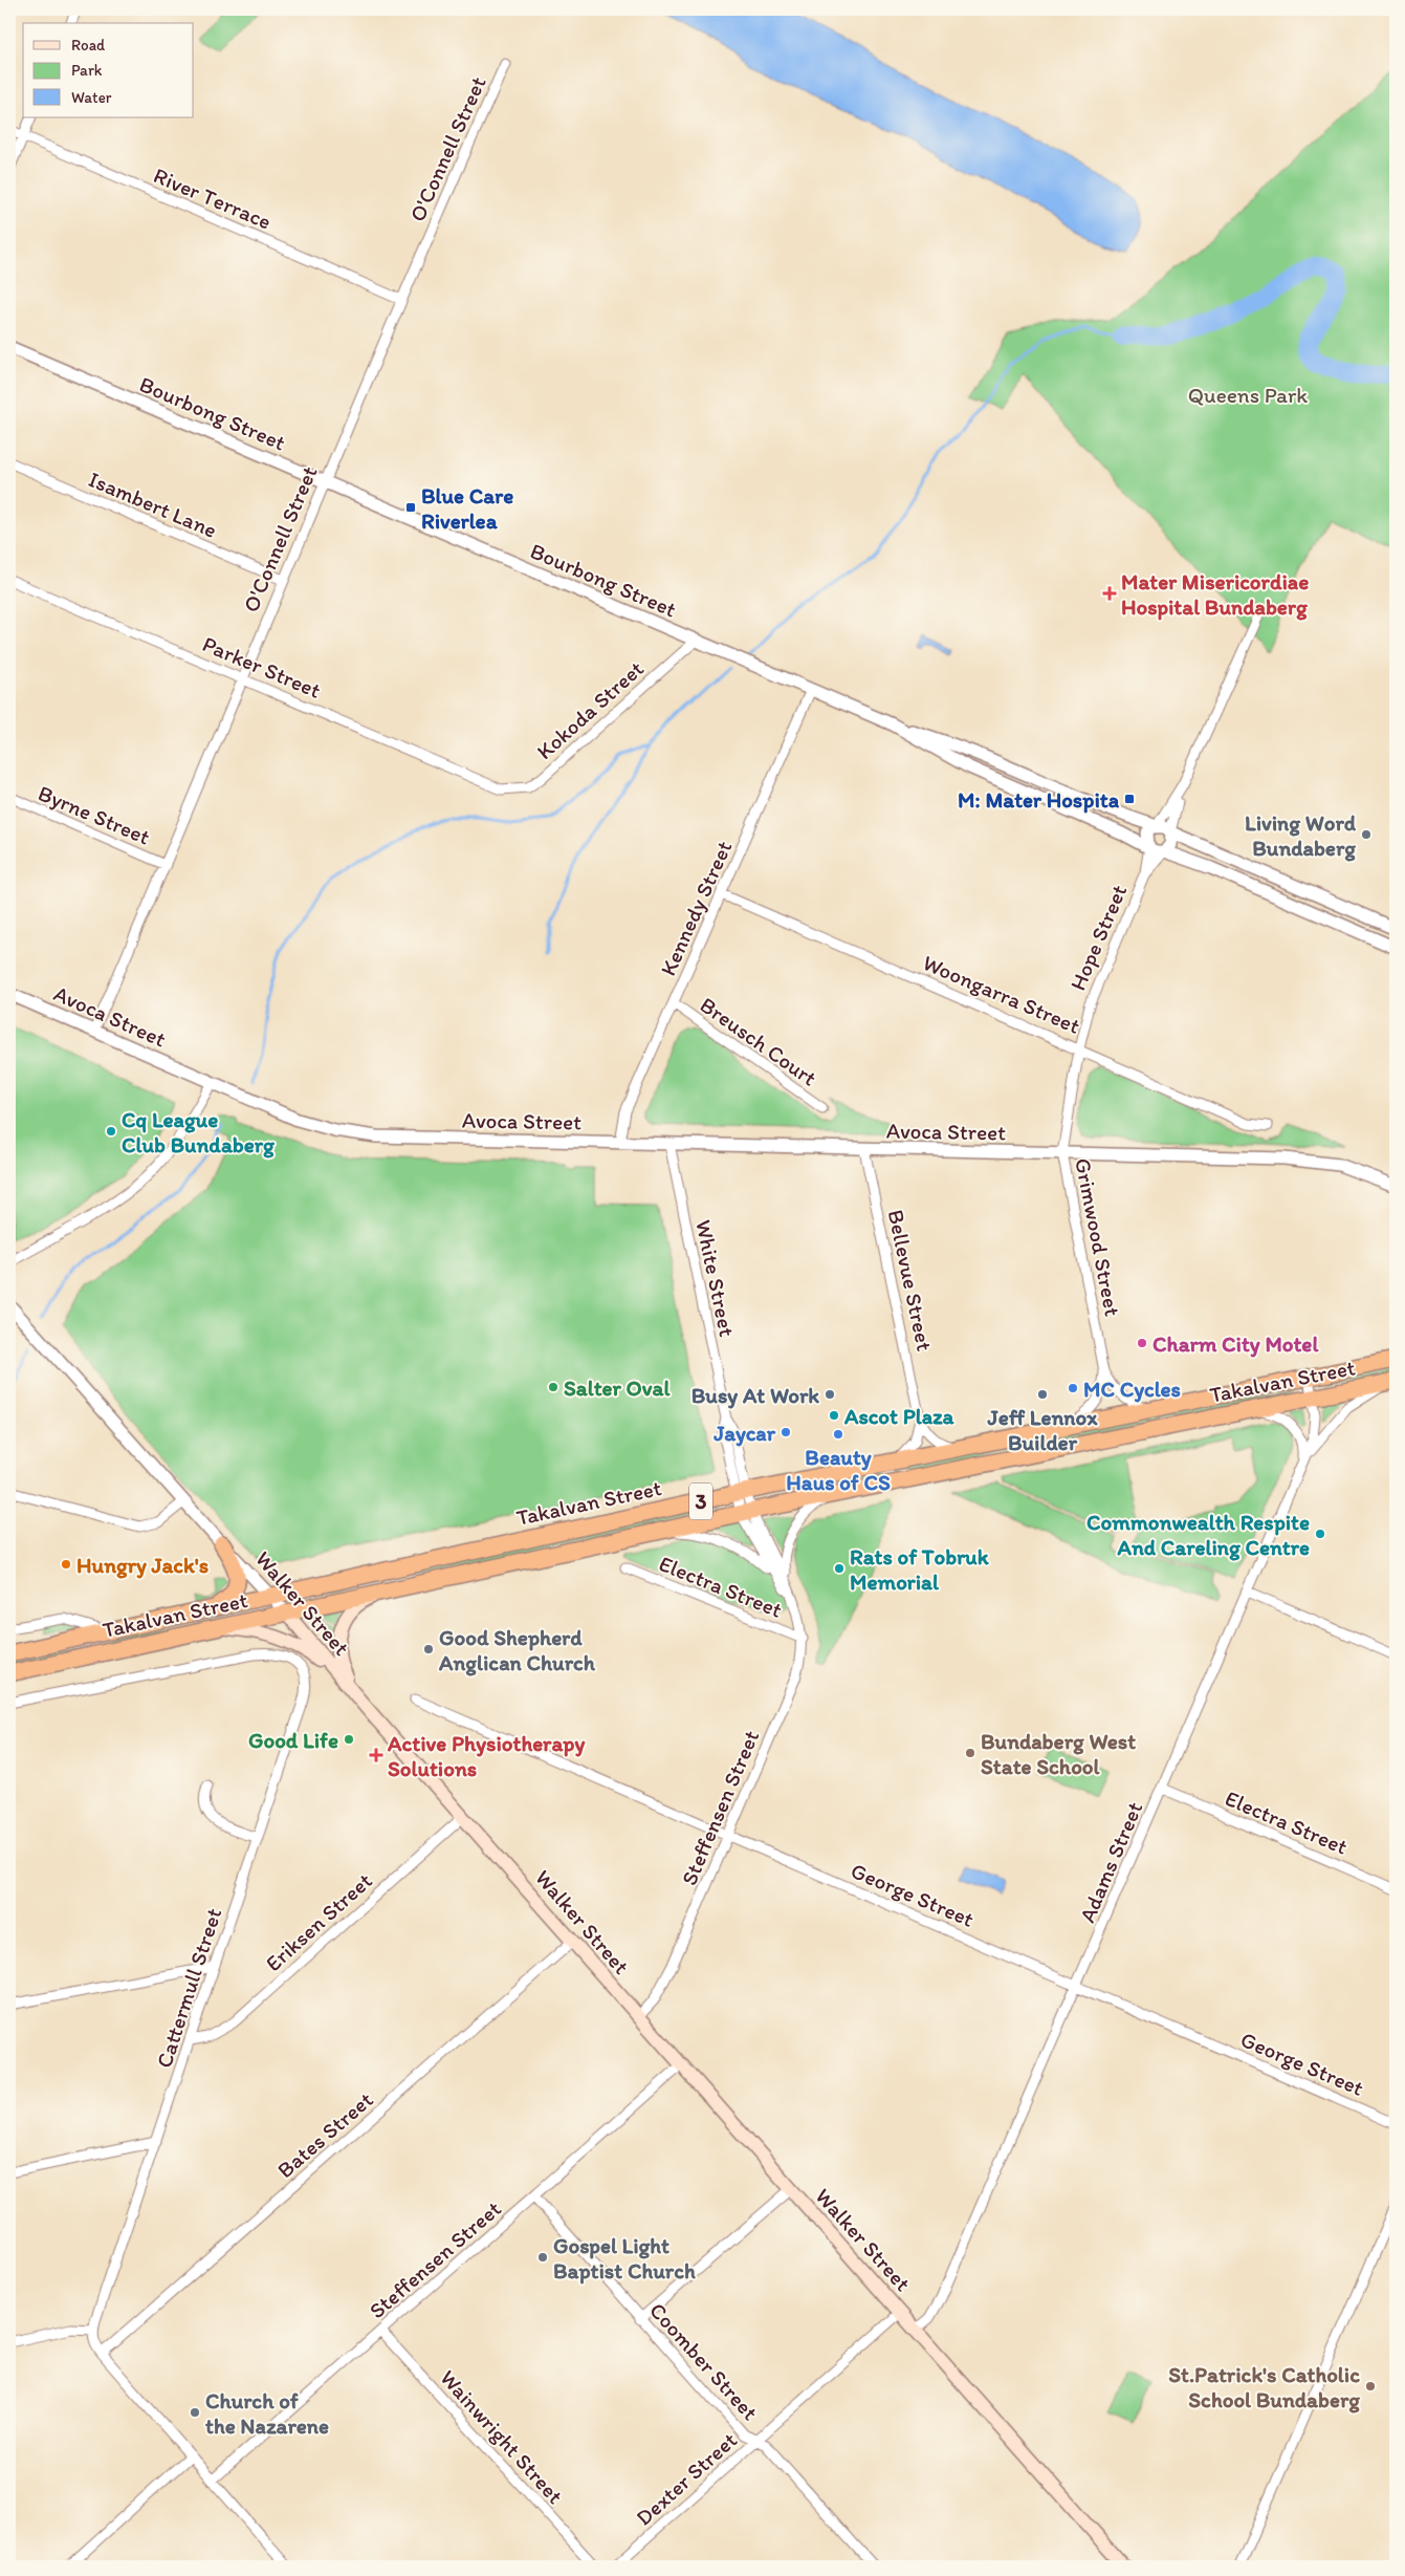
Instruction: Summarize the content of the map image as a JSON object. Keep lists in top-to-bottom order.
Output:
{
  "streets": {
    "highway": ["Takalvan Street", "3"],
    "main road": ["Walker Street"],
    "street": [
      "O'Connell Street",
      "River Terrace",
      "Bourbong Street",
      "Isambert Lane",
      "Parker Street",
      "Kokoda Street",
      "Byrne Street",
      "Kennedy Street",
      "Hope Street",
      "Woongarra Street",
      "Avoca Street",
      "Breusch Court",
      "Grimwood Street",
      "White Street",
      "Bellevue Street",
      "Electra Street",
      "Steffensen Street",
      "Adams Street",
      "George Street",
      "Eriksen Street",
      "Cattermull Street",
      "Bates Street",
      "Coomber Street",
      "Wainwright Street",
      "Dexter Street"
    ]
  },
  "crossings": [
    ["O'Connell Street", "River Terrace"],
    ["O'Connell Street", "Bourbong Street"],
    ["O'Connell Street", "Isambert Lane"],
    ["O'Connell Street", "Parker Street"],
    ["O'Connell Street", "Byrne Street"],
    ["O'Connell Street", "Avoca Street"],
    ["Bourbong Street", "Kokoda Street"],
    ["Bourbong Street", "Kennedy Street"],
    ["Bourbong Street", "Hope Street"],
    ["Parker Street", "Kokoda Street"],
    ["Kennedy Street", "Woongarra Street"],
    ["Kennedy Street", "Avoca Street"],
    ["Kennedy Street", "Breusch Court"],
    ["Hope Street", "Woongarra Street"],
    ["Hope Street", "Grimwood Street"],
    ["Woongarra Street", "Grimwood Street"],
    ["Avoca Street", "Grimwood Street"],
    ["Avoca Street", "White Street"],
    ["Avoca Street", "Bellevue Street"],
    ["Grimwood Street", "Takalvan Street"],
    ["White Street", "Takalvan Street"],
    ["White Street", "Steffensen Street"],
    ["Bellevue Street", "Takalvan Street"],
    ["Takalvan Street", "Walker Street"],
    ["Takalvan Street", "Steffensen Street"],
    ["Takalvan Street", "Adams Street"],
    ["Electra Street", "Steffensen Street"],
    ["Electra Street", "Adams Street"],
    ["Walker Street", "Steffensen Street"],
    ["Walker Street", "Adams Street"],
    ["Walker Street", "Eriksen Street"],
    ["Walker Street", "Bates Street"],
    ["Walker Street", "Dexter Street"],
    ["Steffensen Street", "George Street"],
    ["Steffensen Street", "Coomber Street"],
    ["Steffensen Street", "Wainwright Street"],
    ["Adams Street", "George Street"],
    ["Eriksen Street", "Cattermull Street"],
    ["Coomber Street", "Dexter Street"]
  ],
  "parks": ["Queens Park"],
  "places": {
    "transit": ["Blue Care Riverlea", "M: Mater Hospita"],
    "health": ["Mater Misericordiae Hospital Bundaberg", "Active Physiotherapy Solutions"],
    "other": [
      "Living Word Bundaberg",
      "Cq League Club Bundaberg",
      "Charm City Motel",
      "Salter Oval",
      "MC Cycles",
      "Busy At Work",
      "Jeff Lennox Builder",
      "Ascot Plaza",
      "Jaycar",
      "Beauty Haus of CS",
      "Commonwealth Respite And Careling Centre",
      "Hungry Jack's",
      "Rats of Tobruk Memorial",
      "Good Shepherd Anglican Church",
      "Good Life",
      "Bundaberg West State School",
      "Gospel Light Baptist Church",
      "St.Patrick's Catholic School Bundaberg",
      "Church of the Nazarene"
    ]
  },
  "legend": ["Road", "Park", "Water"]
}
